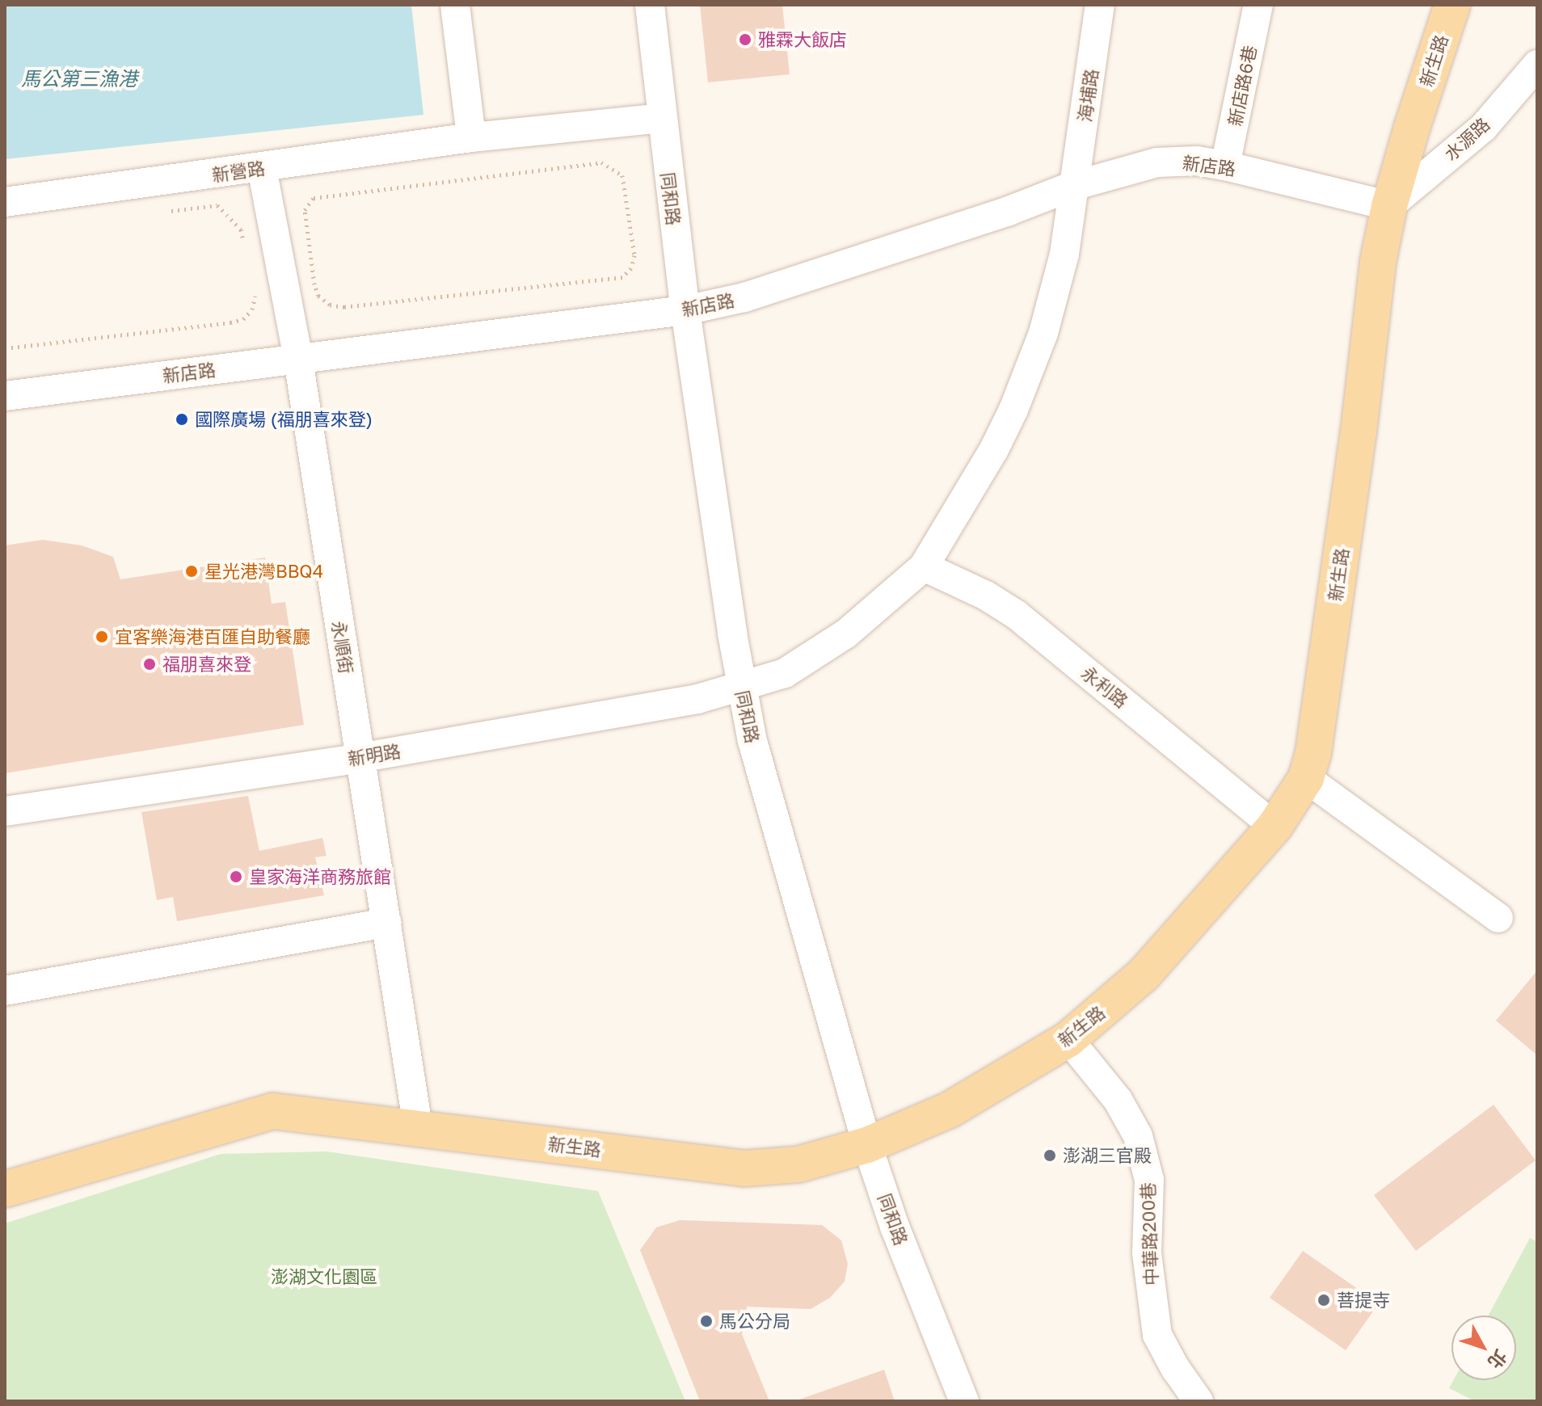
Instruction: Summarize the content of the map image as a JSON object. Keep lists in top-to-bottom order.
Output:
{
  "streets": {
    "main road": ["新生路"],
    "street": [
      "新店路6巷",
      "海埔路",
      "水源路",
      "新店路",
      "新營路",
      "同和路",
      "永順街",
      "永利路",
      "新明路",
      "中華路200巷"
    ]
  },
  "crossings": [
    ["新生路", "水源路"],
    ["新生路", "新店路"],
    ["新生路", "同和路"],
    ["新生路", "永順街"],
    ["新生路", "永利路"],
    ["新生路", "中華路200巷"],
    ["新店路6巷", "新店路"],
    ["海埔路", "新店路"],
    ["海埔路", "永利路"],
    ["海埔路", "新明路"],
    ["水源路", "新店路"],
    ["新店路", "同和路"],
    ["新店路", "永順街"],
    ["新營路", "同和路"],
    ["新營路", "永順街"],
    ["同和路", "新明路"],
    ["永順街", "新明路"],
    ["永利路", "新明路"]
  ],
  "water": ["馬公第三漁港"],
  "parks": ["澎湖文化園區"],
  "places": [
    "雅霖大飯店",
    "國際廣場 (福朋喜來登)",
    "星光港灣BBQ4",
    "宜客樂海港百匯自助餐廳",
    "福朋喜來登",
    "皇家海洋商務旅館",
    "澎湖三官殿",
    "菩提寺",
    "馬公分局"
  ],
  "north": "bottom right"
}
